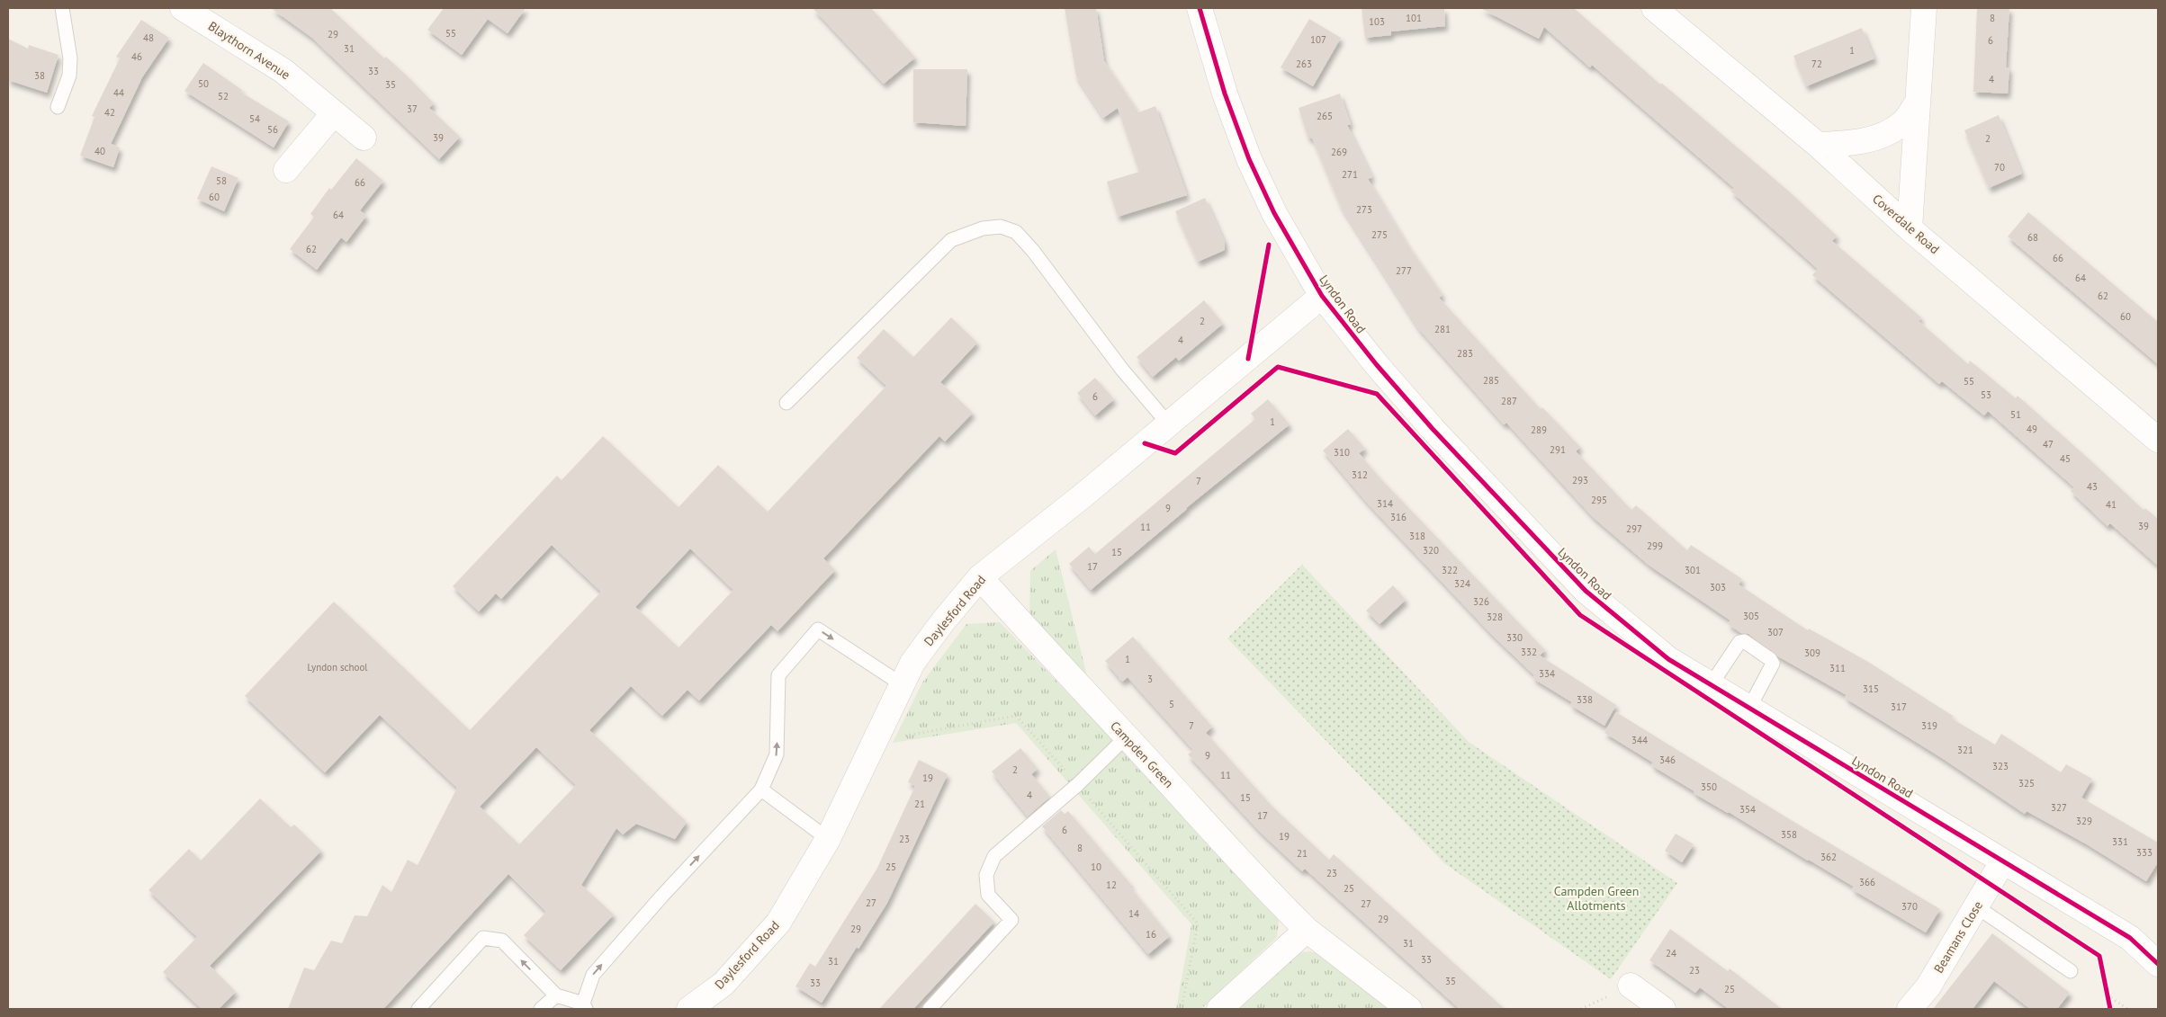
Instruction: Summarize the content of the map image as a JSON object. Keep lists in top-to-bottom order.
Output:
{
  "streets": {
    "street": [
      "Blaythorn Avenue",
      "Coverdale Road",
      "Lyndon Road",
      "Daylesford Road",
      "Campden Green",
      "Beamans Close"
    ]
  },
  "crossings": [
    ["Lyndon Road", "Daylesford Road"],
    ["Lyndon Road", "Beamans Close"],
    ["Daylesford Road", "Campden Green"]
  ],
  "parks": ["Campden Green Allotments"],
  "house_numbers": [
    "101",
    "8",
    "103",
    "55",
    "29",
    "48",
    "107",
    "6",
    "31",
    "1",
    "46",
    "263",
    "72",
    "33",
    "38",
    "4",
    "50",
    "35",
    "44",
    "52",
    "37",
    "42",
    "265",
    "54",
    "56",
    "39",
    "2",
    "40",
    "269",
    "70",
    "271",
    "58",
    "66",
    "60",
    "273",
    "64",
    "275",
    "68",
    "62",
    "66",
    "277",
    "64",
    "62",
    "60",
    "2",
    "281",
    "4",
    "283",
    "285",
    "55",
    "53",
    "6",
    "287",
    "51",
    "1",
    "49",
    "289",
    "47",
    "291",
    "310",
    "45",
    "312",
    "293",
    "7",
    "43",
    "295",
    "314",
    "41",
    "9",
    "316",
    "39",
    "11",
    "297",
    "318",
    "299",
    "320",
    "15",
    "17",
    "322",
    "301",
    "324",
    "303",
    "326",
    "305",
    "328",
    "307",
    "330",
    "332",
    "309",
    "1",
    "Lyndon school",
    "311",
    "334",
    "3",
    "315",
    "338",
    "5",
    "317",
    "7",
    "319",
    "344",
    "321",
    "9",
    "346",
    "323",
    "2",
    "11",
    "19",
    "325",
    "350",
    "4",
    "15",
    "21",
    "327",
    "354",
    "17",
    "329",
    "6",
    "358",
    "19",
    "23",
    "331",
    "8",
    "333",
    "21",
    "362",
    "25",
    "10",
    "23",
    "366",
    "12",
    "25",
    "27",
    "27",
    "370",
    "14",
    "29",
    "29",
    "16",
    "31",
    "24",
    "33",
    "31",
    "23",
    "35",
    "33",
    "25"
  ]
}
